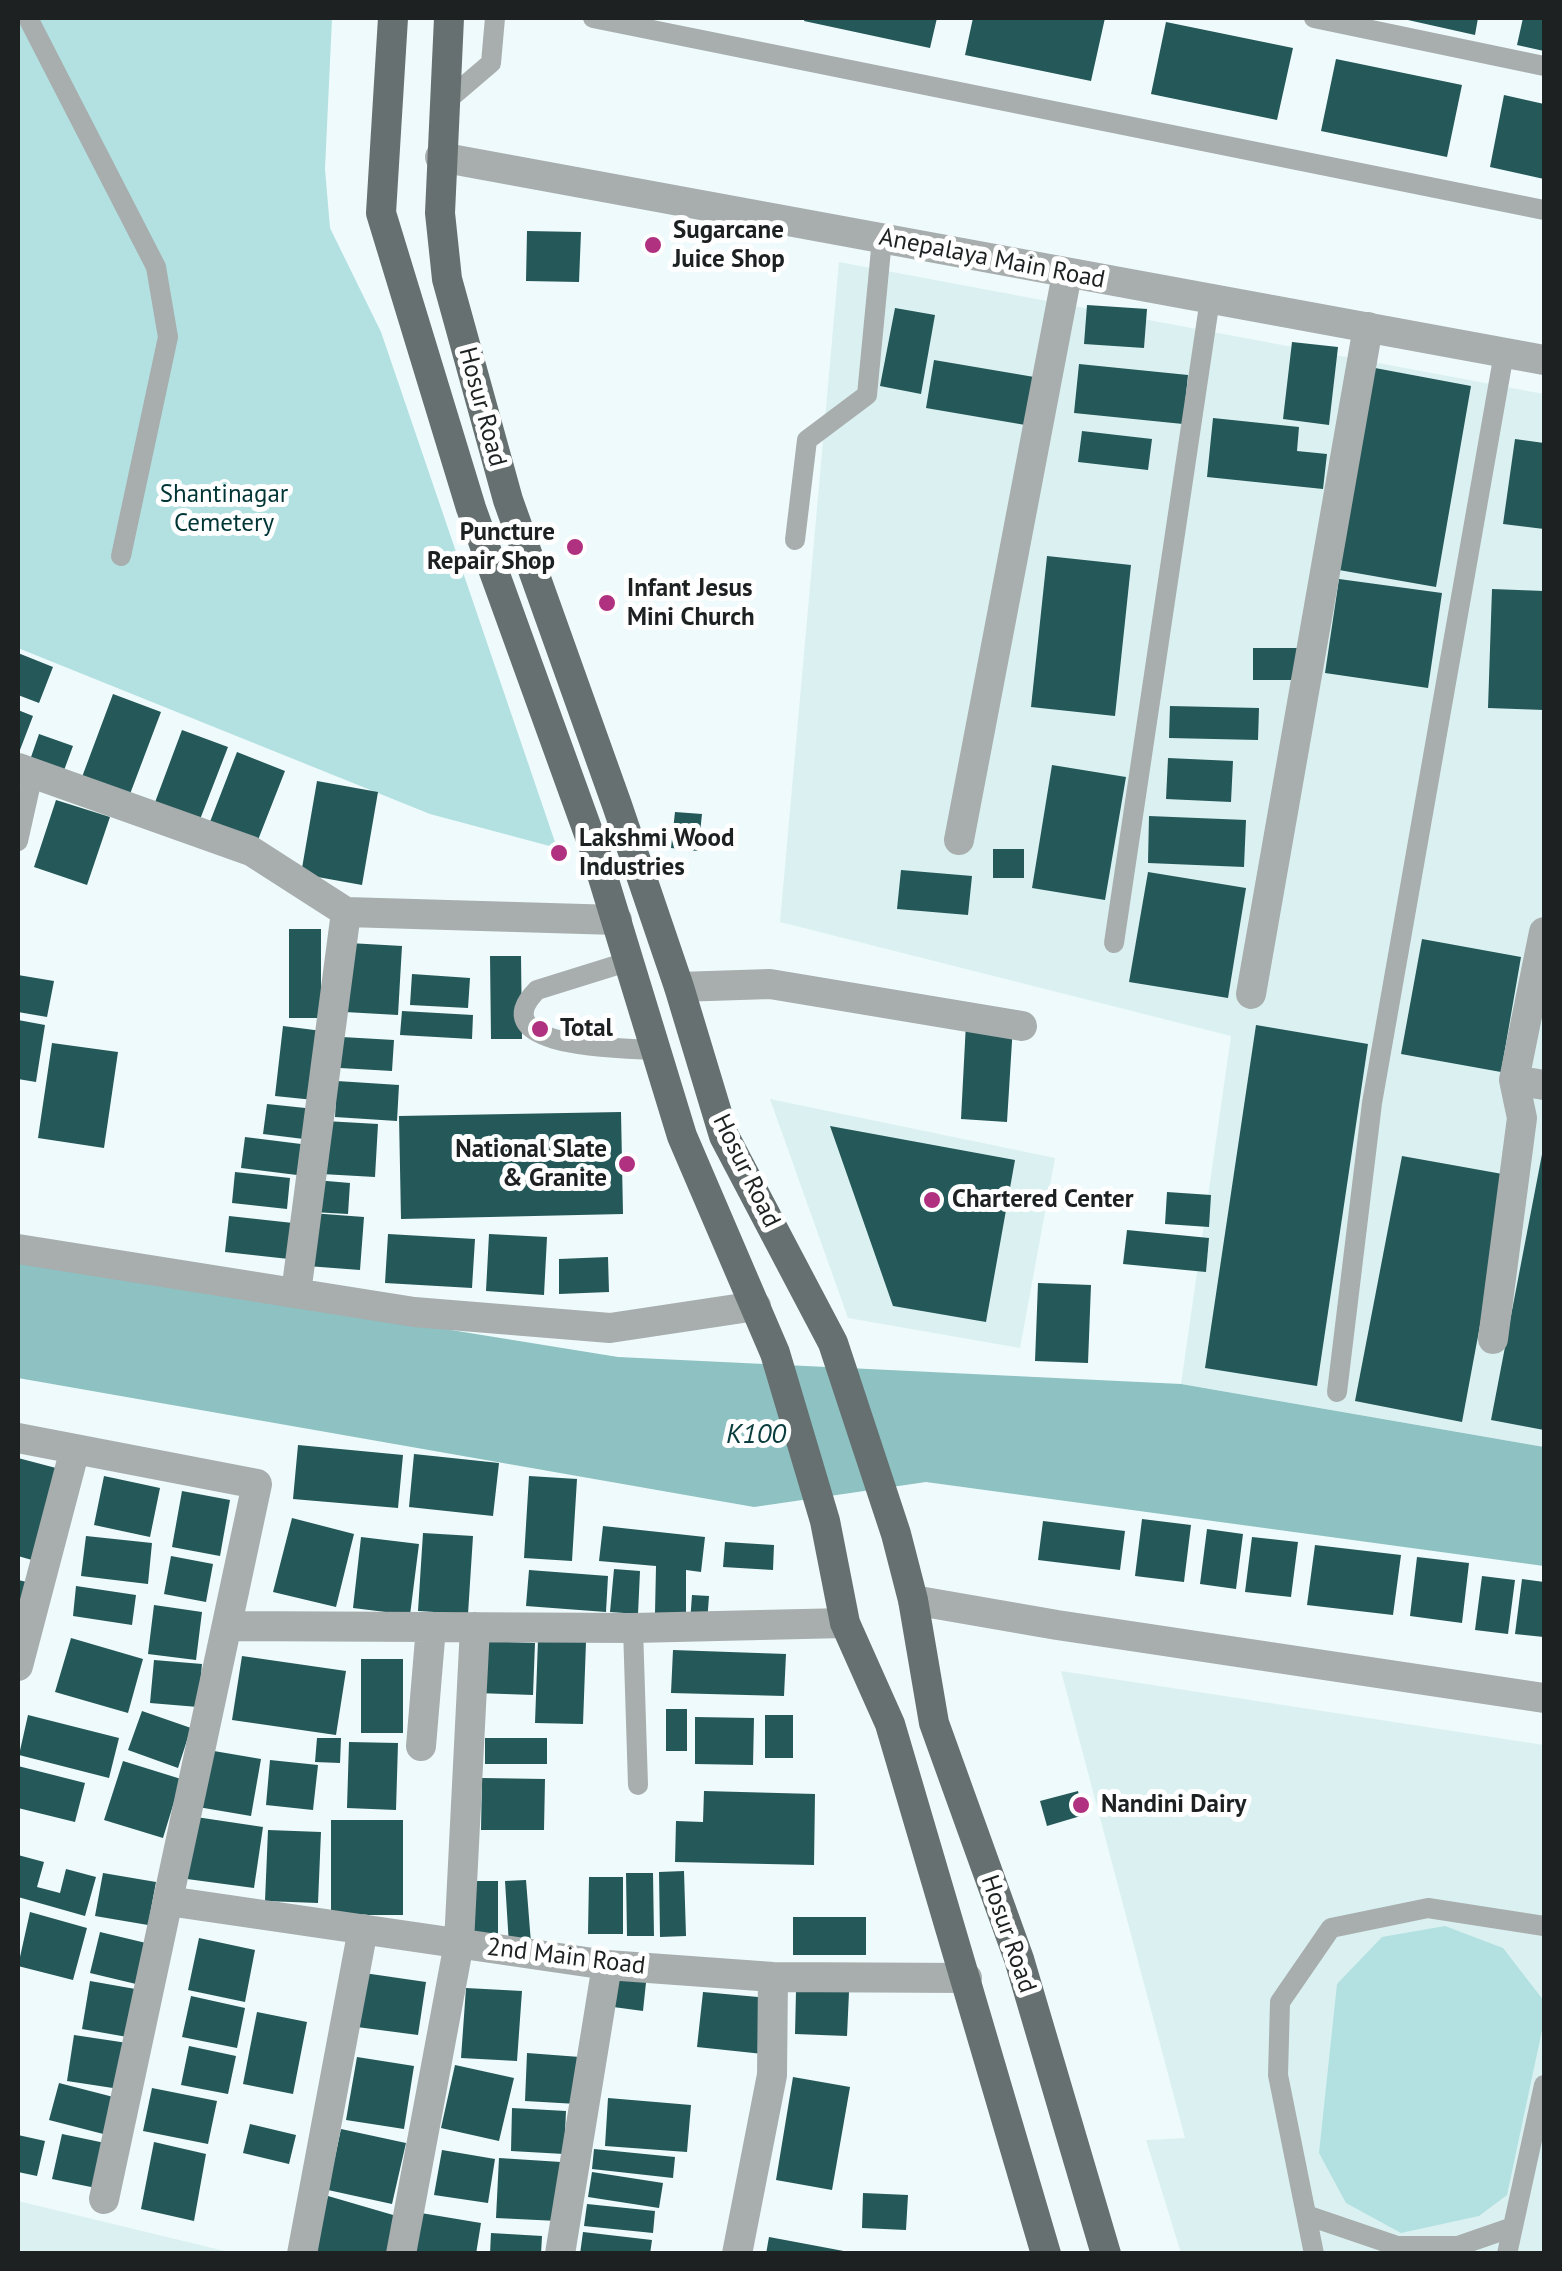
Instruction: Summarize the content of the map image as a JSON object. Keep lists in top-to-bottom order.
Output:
{
  "streets": {
    "main road": ["Hosur Road"],
    "street": ["Anepalaya Main Road", "2nd Main Road"]
  },
  "crossings": [
    ["Anepalaya Main Road", "Hosur Road"],
    ["Hosur Road", "2nd Main Road"]
  ],
  "water": ["K100"],
  "parks": ["Shantinagar Cemetery"],
  "places": [
    "Sugarcane Juice Shop",
    "Puncture Repair Shop",
    "Infant Jesus Mini Church",
    "Lakshmi Wood Industries",
    "Total",
    "National Slate & Granite",
    "Chartered Center",
    "Nandini Dairy"
  ]
}
